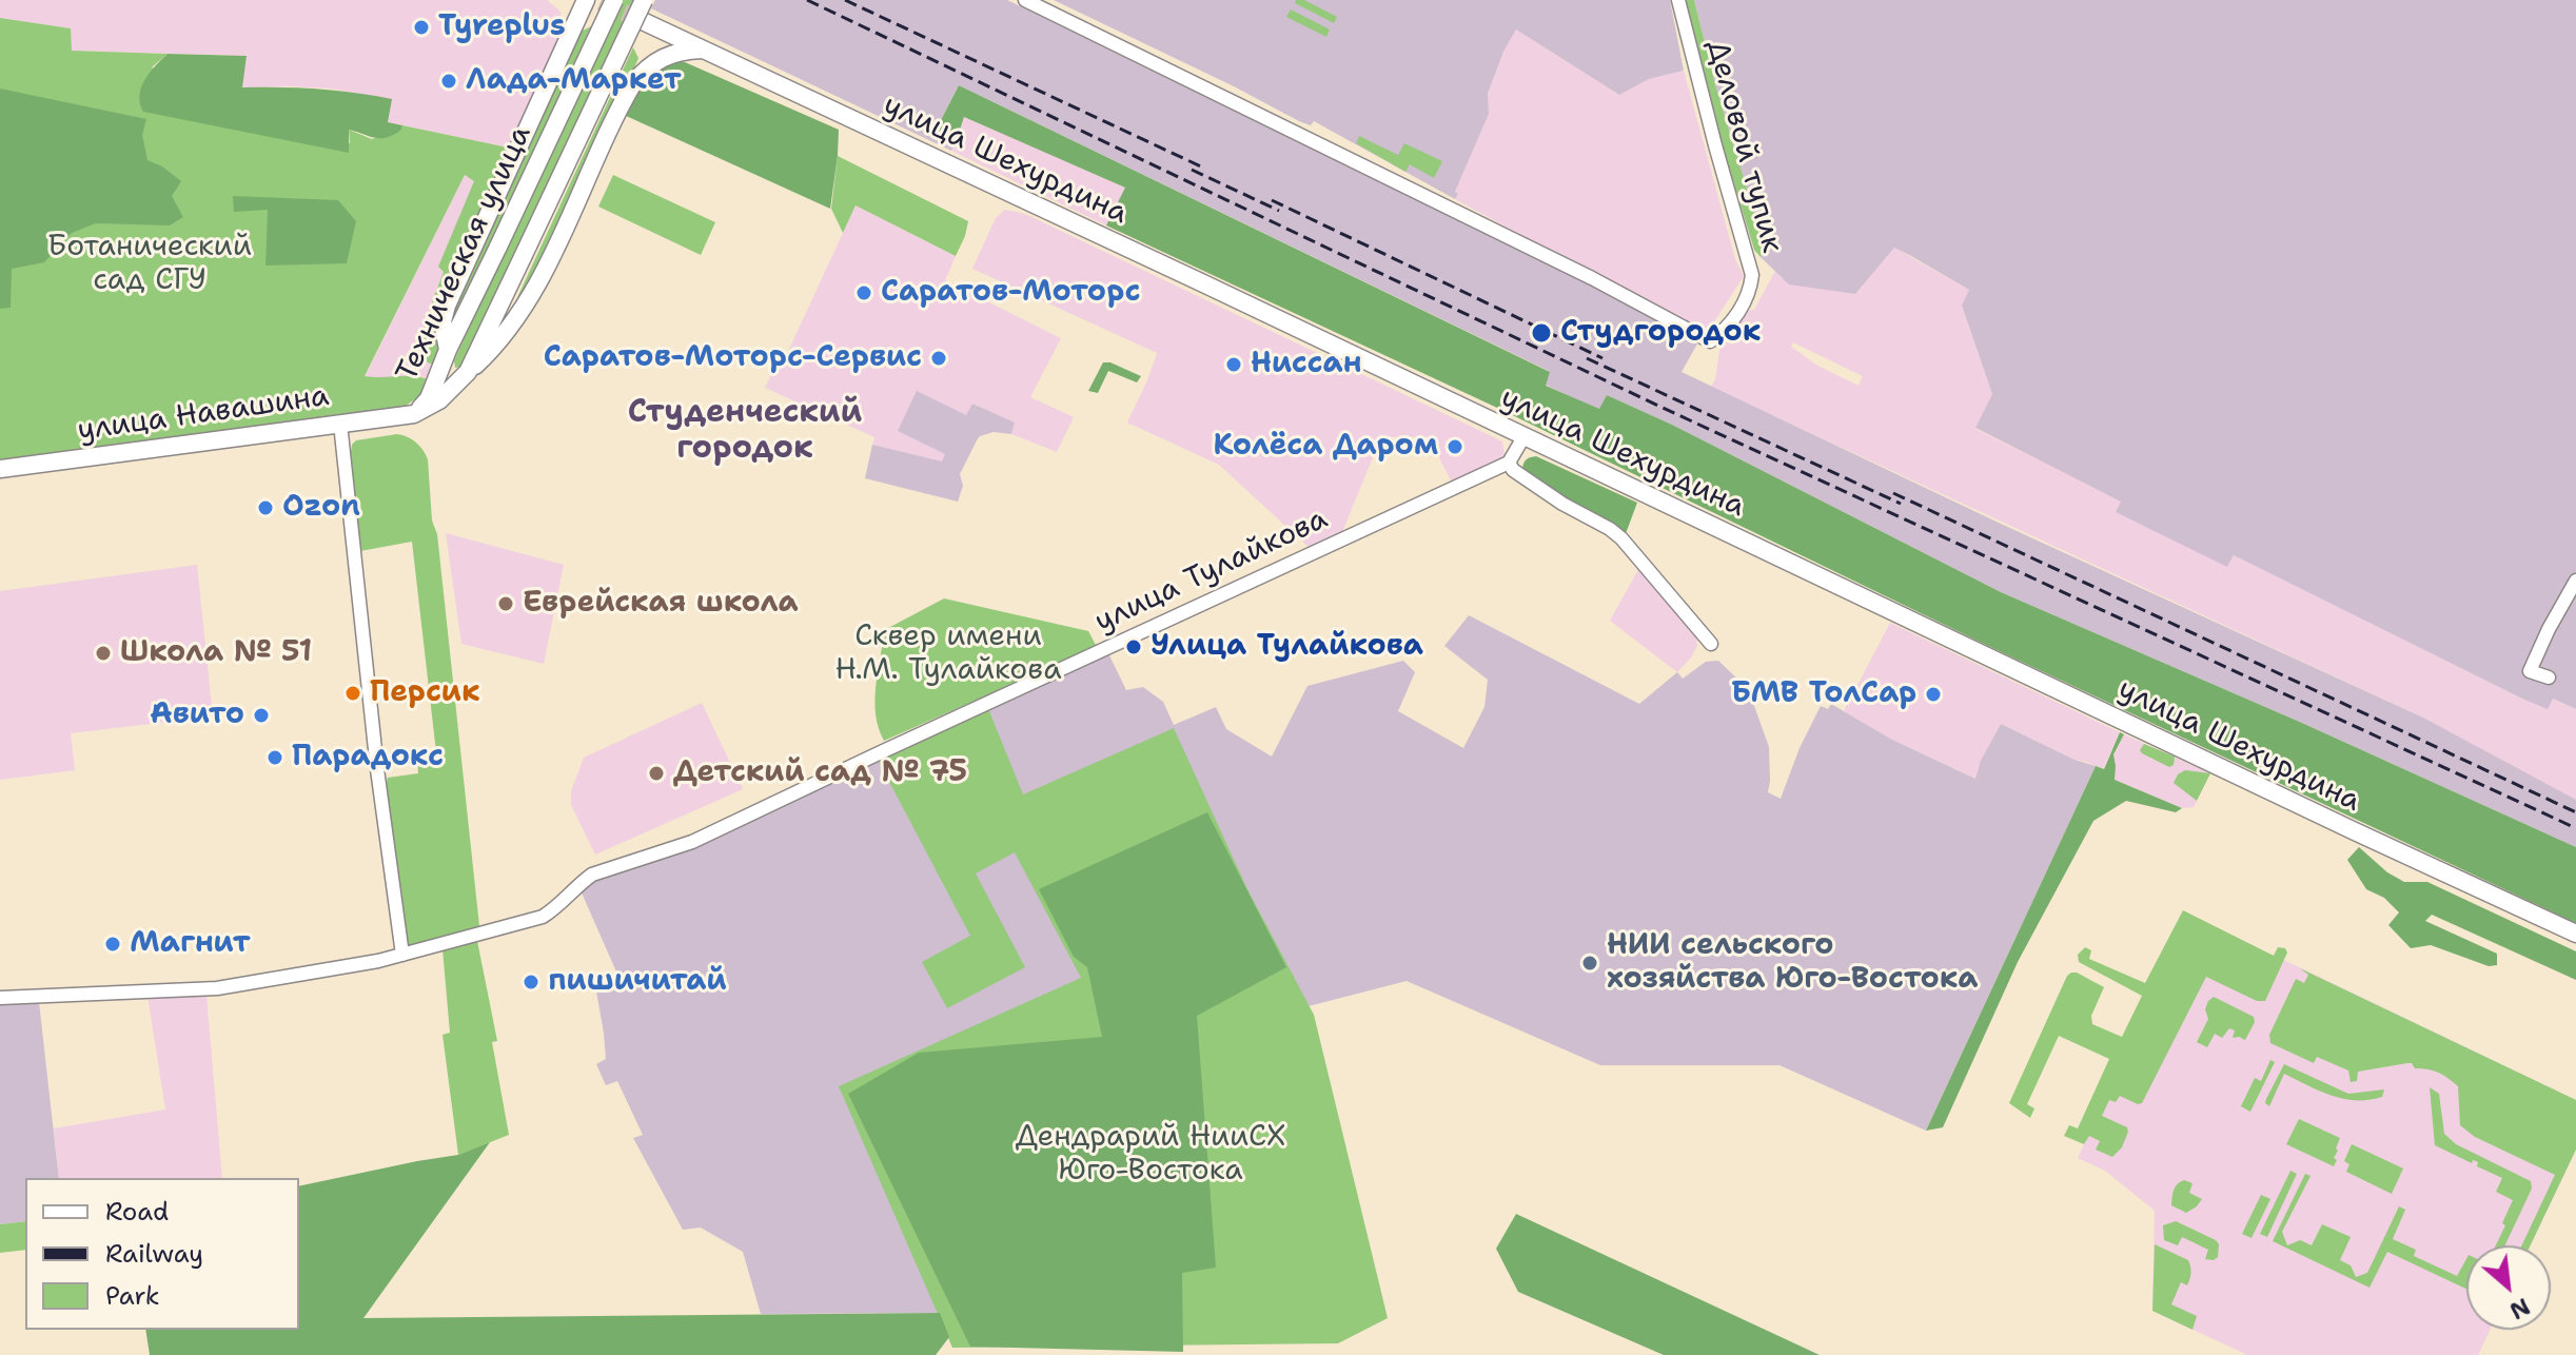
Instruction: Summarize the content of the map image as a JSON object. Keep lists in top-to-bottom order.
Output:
{
  "streets": {
    "main road": ["улица Шехурдина", "Техническая улица", "улица Навашина"],
    "street": ["Деловой тупик", "улица Тулайкова"]
  },
  "crossings": [
    ["Техническая улица", "улица Навашина"]
  ],
  "districts": ["Студенческий городок"],
  "parks": ["Ботанический сад СГУ", "Сквер имени Н.М. Тулайкова", "Дендрарий НииСХ Юго-Востока"],
  "places": [
    "Tyreplus",
    "Лада-Маркет",
    "Саратов-Моторс",
    "Студгородок",
    "Саратов-Моторс-Сервис",
    "Ниссан",
    "Колёса Даром",
    "Ozon",
    "Еврейская школа",
    "Улица Тулайкова",
    "Школа № 51",
    "Персик",
    "БМВ ТолСар",
    "Авито",
    "Парадокс",
    "Детский сад № 75",
    "Магнит",
    "НИИ сельского хозяйства Юго-Востока",
    "пишичитай"
  ],
  "legend": ["Road", "Railway", "Park"],
  "north": "bottom right"
}
